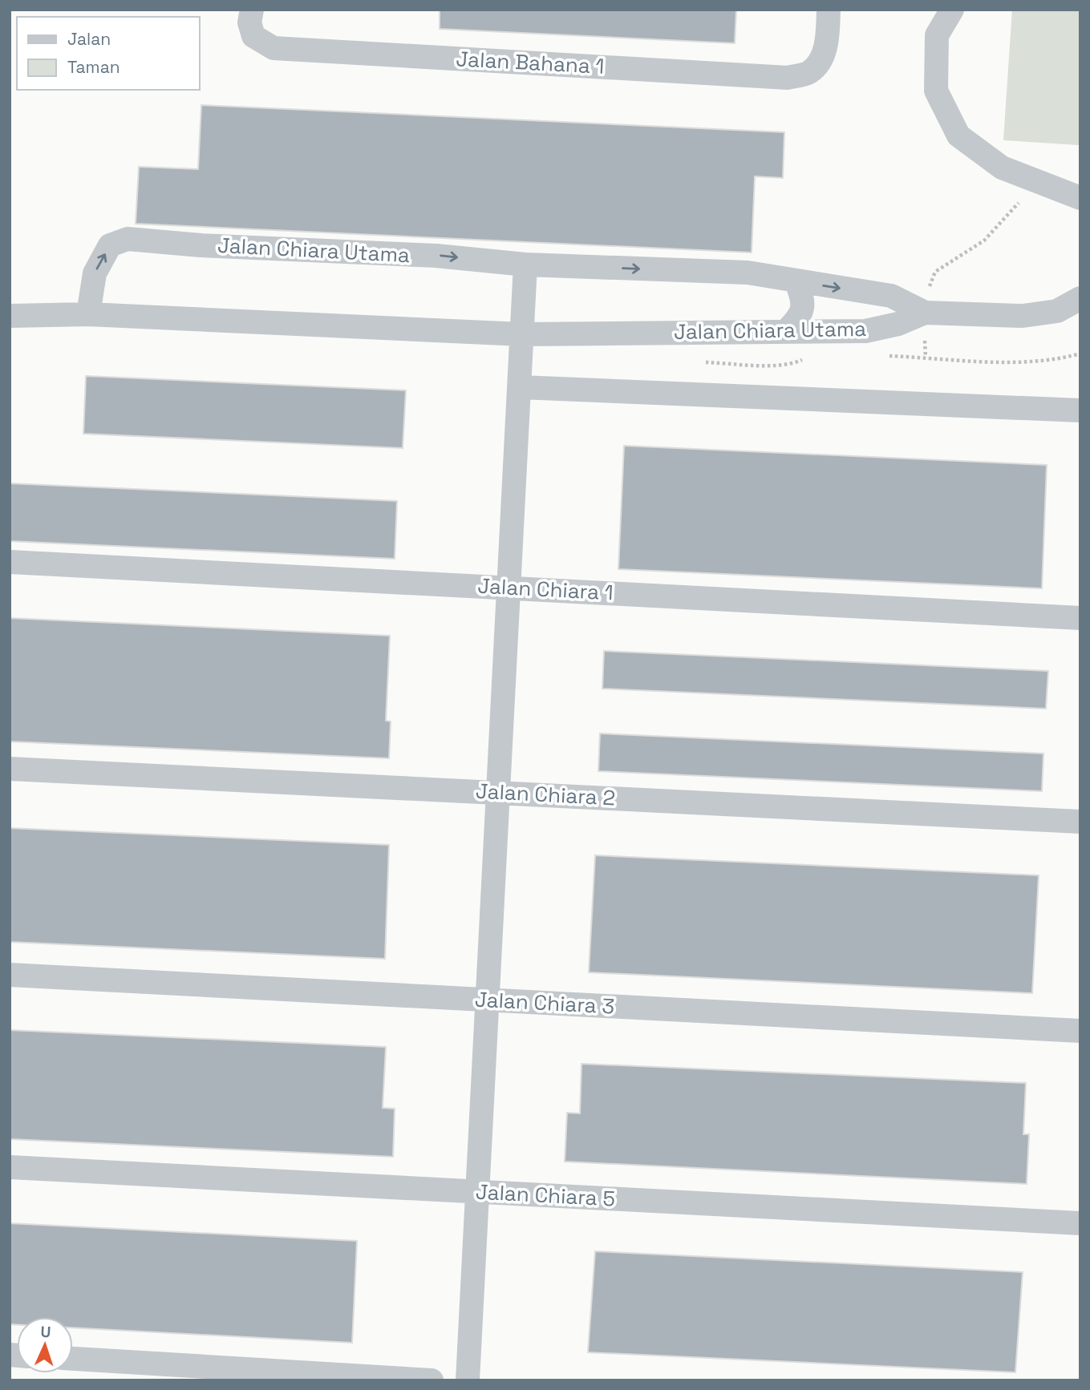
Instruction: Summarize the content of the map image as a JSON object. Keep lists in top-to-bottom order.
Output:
{
  "streets": {
    "street": [
      "Jalan Bahana 1",
      "Jalan Chiara Utama",
      "Jalan Chiara 1",
      "Jalan Chiara 2",
      "Jalan Chiara 3",
      "Jalan Chiara 5"
    ]
  },
  "legend": ["Jalan", "Taman"],
  "north": "top"
}
